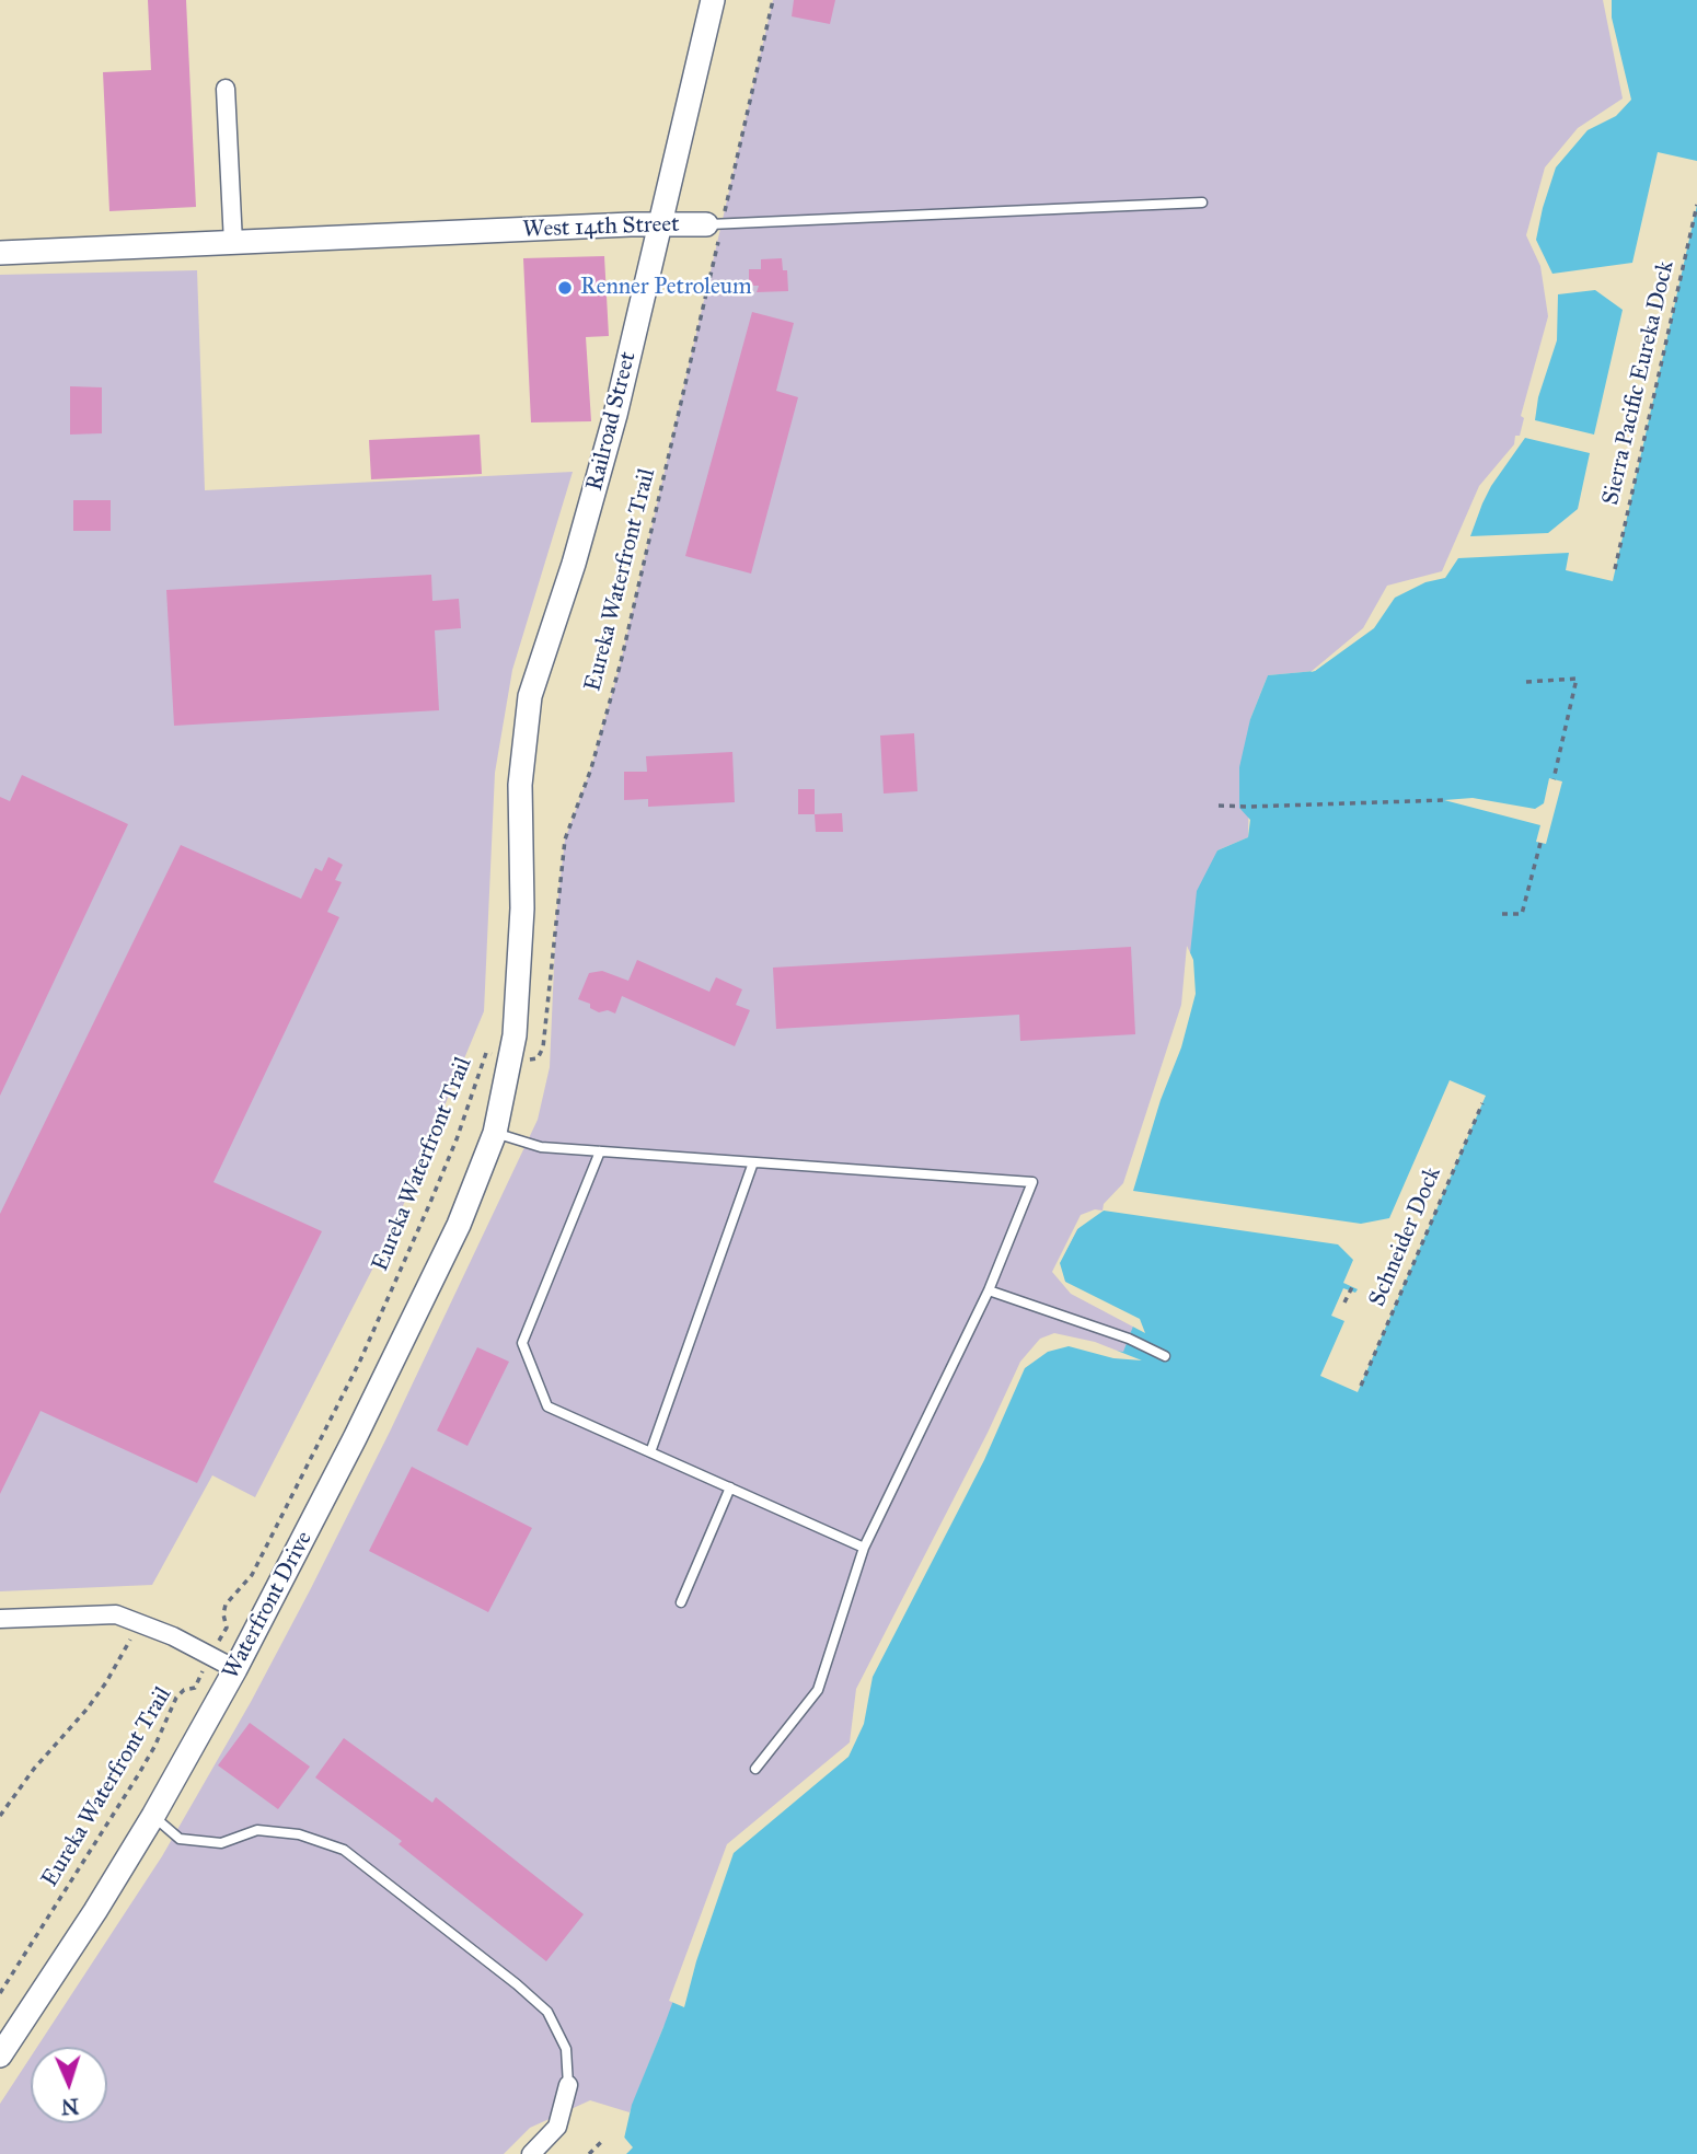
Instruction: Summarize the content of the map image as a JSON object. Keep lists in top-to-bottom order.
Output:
{
  "streets": {
    "street": ["West 14th Street", "Railroad Street", "Waterfront Drive"],
    "path": ["Sierra Pacific Eureka Dock", "Eureka Waterfront Trail", "Schneider Dock"]
  },
  "crossings": [
    ["West 14th Street", "Railroad Street"],
    ["West 14th Street", "Eureka Waterfront Trail"],
    ["Railroad Street", "Eureka Waterfront Trail"],
    ["Railroad Street", "Waterfront Drive"],
    ["Eureka Waterfront Trail", "Waterfront Drive"]
  ],
  "places": ["Renner Petroleum"],
  "north": "bottom"
}
